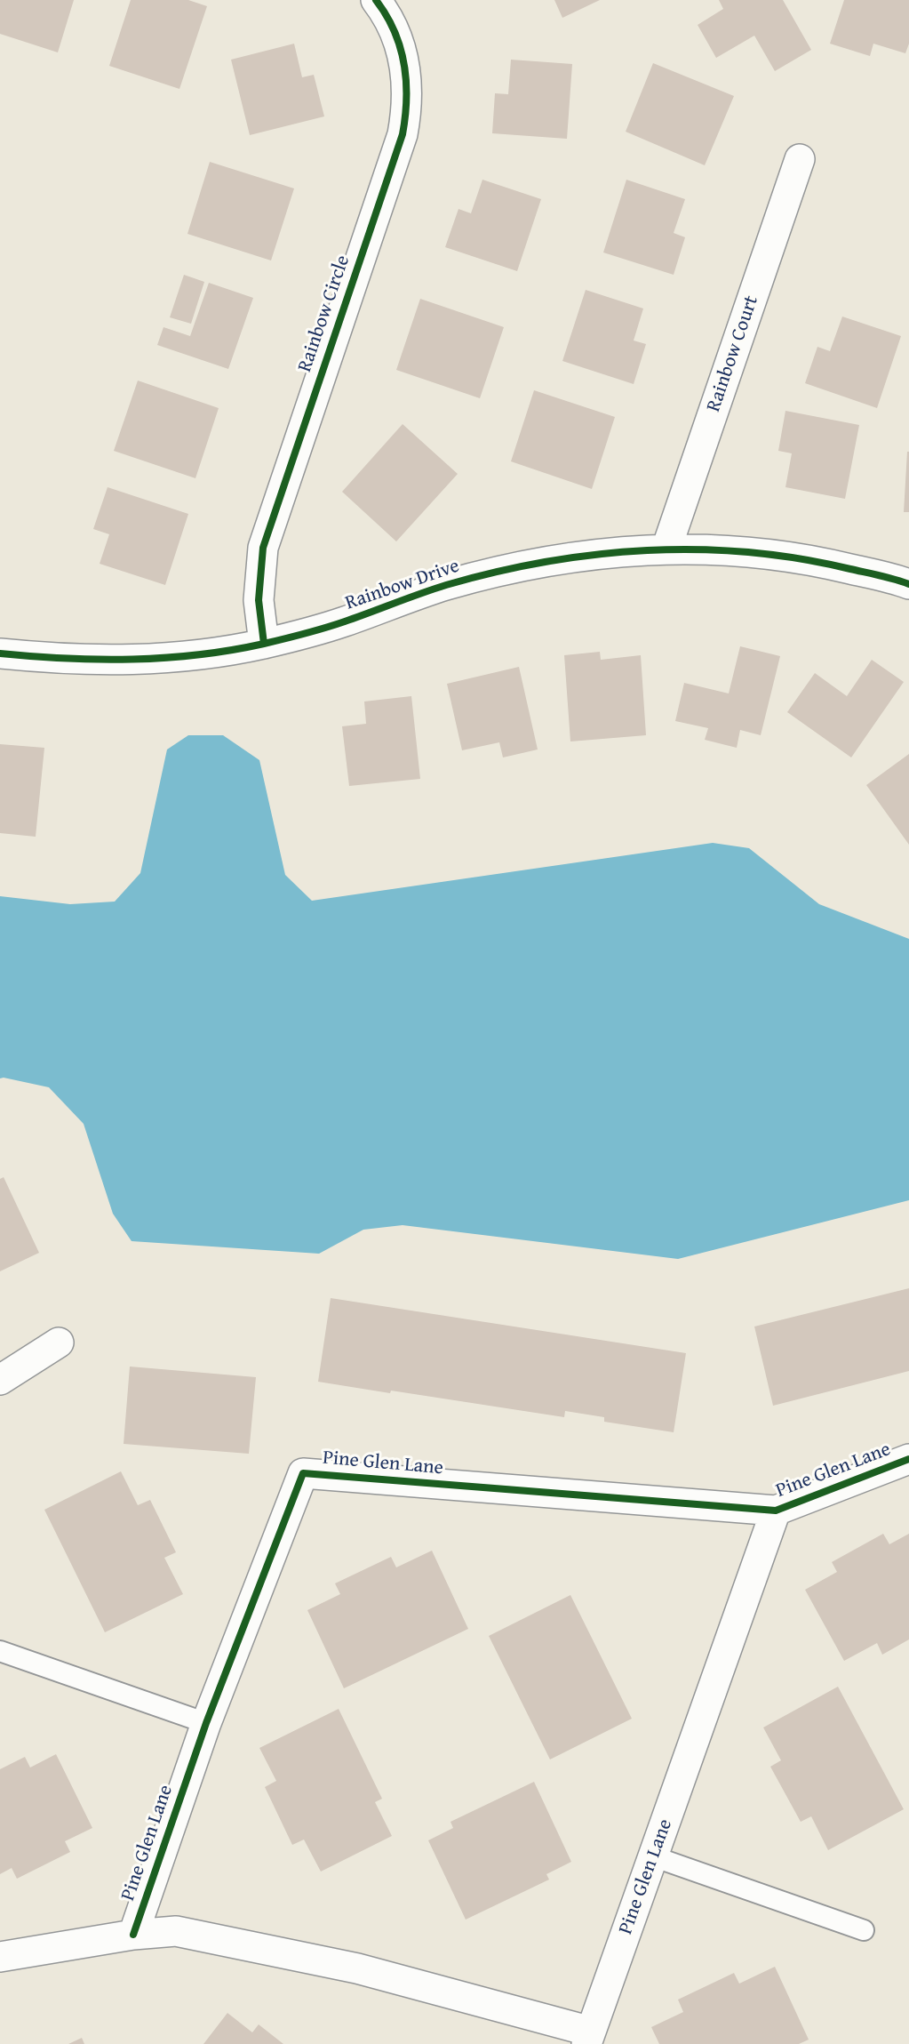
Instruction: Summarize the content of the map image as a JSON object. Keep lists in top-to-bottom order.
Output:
{
  "streets": {
    "street": [
      "Rainbow Circle",
      "Rainbow Court",
      "Rainbow Drive",
      "Pine Glen Lane"
    ]
  },
  "crossings": [
    ["Rainbow Circle", "Rainbow Drive"],
    ["Rainbow Court", "Rainbow Drive"]
  ]
}
